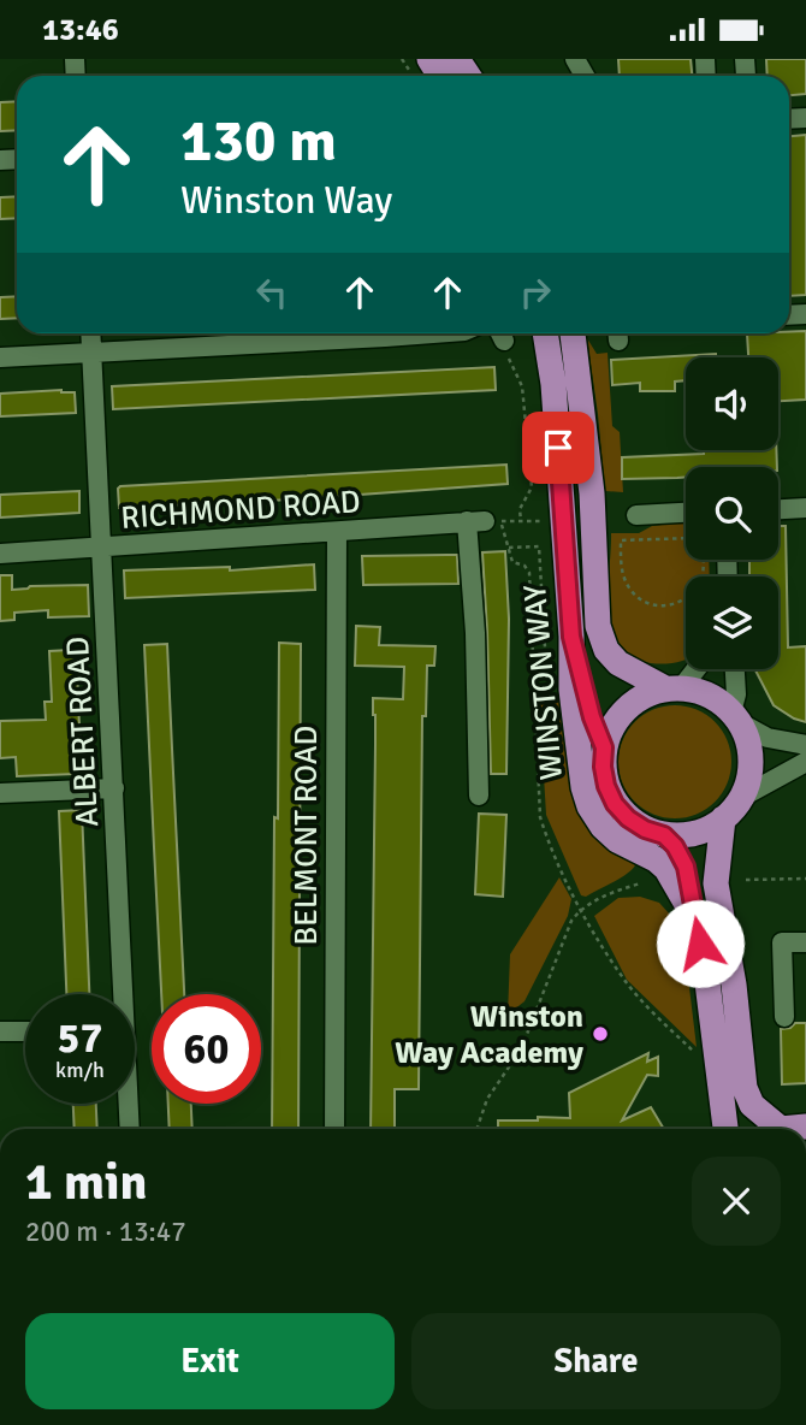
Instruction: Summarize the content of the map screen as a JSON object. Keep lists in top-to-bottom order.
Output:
{
  "streets": {
    "main road": ["WINSTON WAY"],
    "street": ["RICHMOND ROAD", "ALBERT ROAD", "BELMONT ROAD"]
  },
  "crossings": [
    ["RICHMOND ROAD", "ALBERT ROAD"],
    ["RICHMOND ROAD", "BELMONT ROAD"]
  ],
  "places": ["Winston Way Academy"],
  "page": {
    "status": "13:46",
    "turn": ["130 m", "Winston Way"],
    "speed": "57 km/h",
    "limit": "60",
    "heading": ["1 min", "200 m · 13:47"],
    "buttons": ["Exit", "Share"]
  }
}
